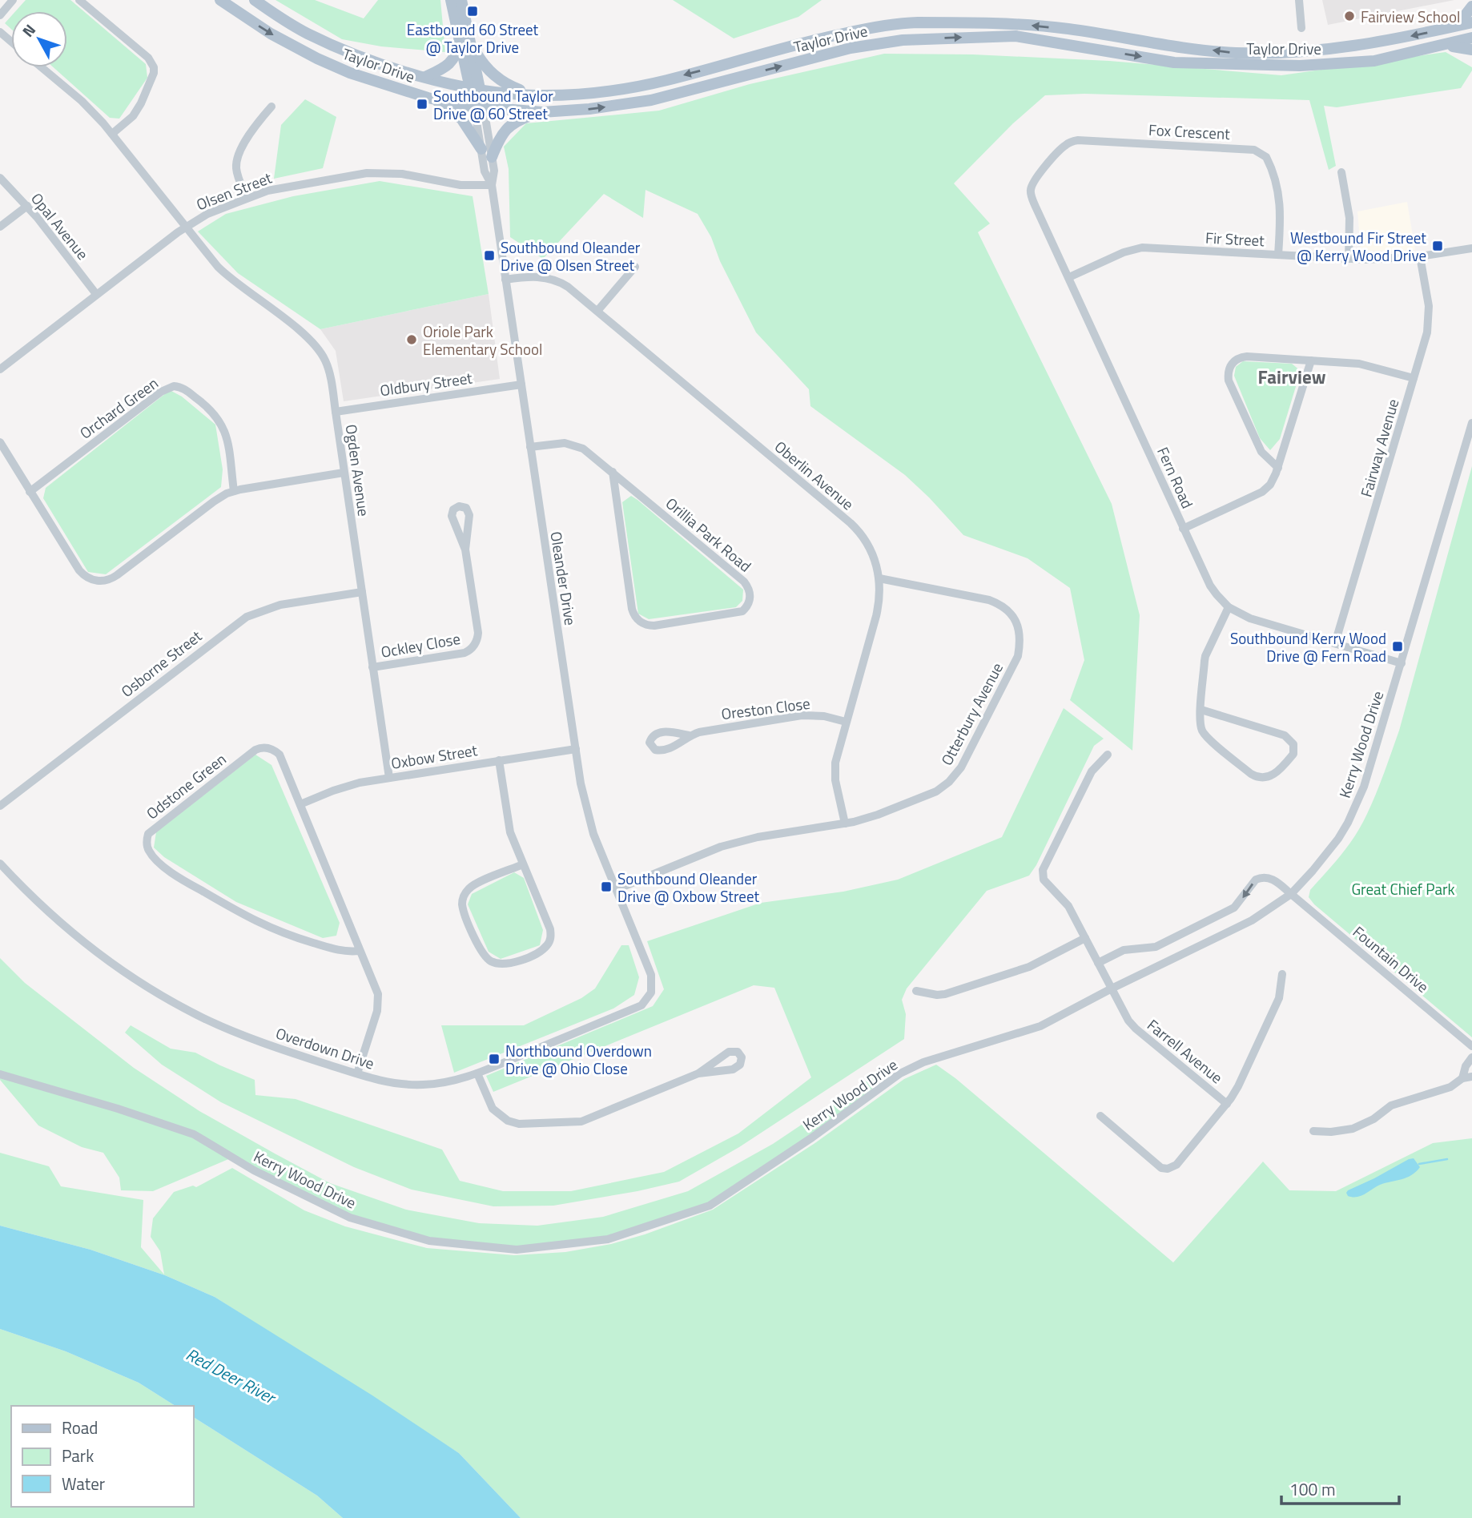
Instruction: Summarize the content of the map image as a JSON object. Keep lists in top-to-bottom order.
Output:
{
  "streets": {
    "main road": ["Taylor Drive"],
    "street": [
      "Fox Crescent",
      "Olsen Street",
      "Opal Avenue",
      "Fir Street",
      "Oldbury Street",
      "Orchard Green",
      "Fairway Avenue",
      "Ogden Avenue",
      "Oberlin Avenue",
      "Fern Road",
      "Orillia Park Road",
      "Oleander Drive",
      "Ockley Close",
      "Osborne Street",
      "Oreston Close",
      "Otterbury Avenue",
      "Kerry Wood Drive",
      "Oxbow Street",
      "Odstone Green",
      "Fountain Drive",
      "Overdown Drive",
      "Farrell Avenue"
    ]
  },
  "crossings": [
    ["Taylor Drive", "Oleander Drive"],
    ["Fox Crescent", "Fir Street"],
    ["Fox Crescent", "Fern Road"],
    ["Olsen Street", "Opal Avenue"],
    ["Olsen Street", "Ogden Avenue"],
    ["Olsen Street", "Oleander Drive"],
    ["Fir Street", "Fairway Avenue"],
    ["Fir Street", "Fern Road"],
    ["Oldbury Street", "Ogden Avenue"],
    ["Oldbury Street", "Oleander Drive"],
    ["Fairway Avenue", "Fern Road"],
    ["Ogden Avenue", "Ockley Close"],
    ["Ogden Avenue", "Osborne Street"],
    ["Ogden Avenue", "Oxbow Street"],
    ["Oberlin Avenue", "Oleander Drive"],
    ["Oberlin Avenue", "Oreston Close"],
    ["Oberlin Avenue", "Otterbury Avenue"],
    ["Fern Road", "Kerry Wood Drive"],
    ["Orillia Park Road", "Oleander Drive"],
    ["Oleander Drive", "Otterbury Avenue"],
    ["Oleander Drive", "Oxbow Street"],
    ["Oleander Drive", "Overdown Drive"],
    ["Kerry Wood Drive", "Fountain Drive"],
    ["Kerry Wood Drive", "Farrell Avenue"],
    ["Oxbow Street", "Odstone Green"],
    ["Odstone Green", "Overdown Drive"],
    ["Fountain Drive", "Farrell Avenue"]
  ],
  "one_way": ["Fountain Drive"],
  "districts": ["Fairview"],
  "water": ["Red Deer River"],
  "parks": ["Great Chief Park"],
  "places": {
    "transit": [
      "Eastbound 60 Street @ Taylor Drive",
      "Southbound Taylor Drive @ 60 Street",
      "Westbound Fir Street @ Kerry Wood Drive",
      "Southbound Oleander Drive @ Olsen Street",
      "Southbound Kerry Wood Drive @ Fern Road",
      "Southbound Oleander Drive @ Oxbow Street",
      "Northbound Overdown Drive @ Ohio Close"
    ],
    "other": ["Fairview School", "Oriole Park Elementary School"]
  },
  "legend": ["Road", "Park", "Water"],
  "scale_bar": "100 m",
  "north": "top left"
}
